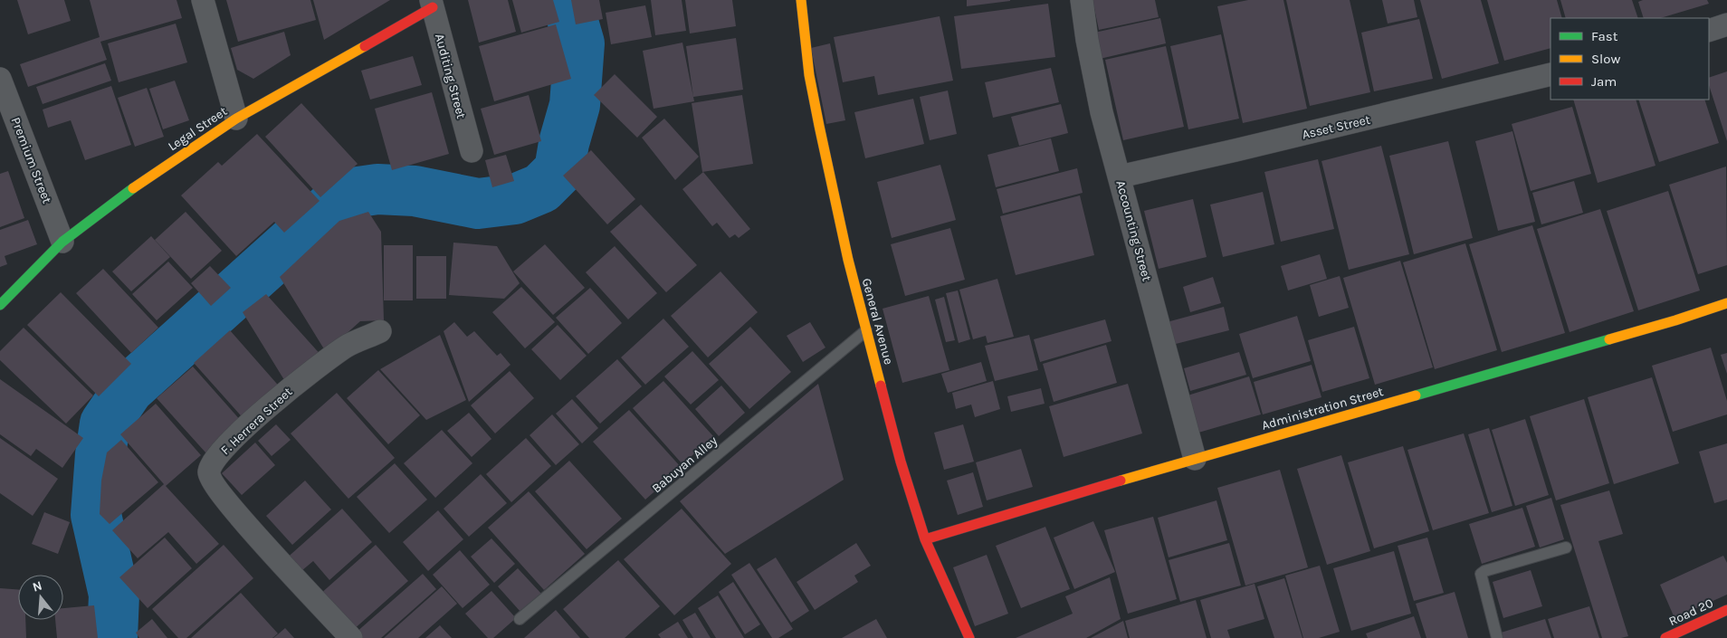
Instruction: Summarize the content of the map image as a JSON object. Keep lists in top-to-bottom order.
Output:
{
  "streets": {
    "street": [
      "Auditing Street",
      "Asset Street",
      "Legal Street",
      "Premium Street",
      "Accounting Street",
      "General Avenue",
      "Administration Street",
      "F. Herrera Street",
      "Road 20"
    ],
    "lane": ["Babuyan Alley"]
  },
  "crossings": [
    ["Auditing Street", "Legal Street"],
    ["Asset Street", "Accounting Street"],
    ["Legal Street", "Premium Street"],
    ["Accounting Street", "Administration Street"],
    ["General Avenue", "Administration Street"],
    ["General Avenue", "Babuyan Alley"]
  ],
  "legend": ["Fast", "Slow", "Jam"],
  "north": "top"
}
